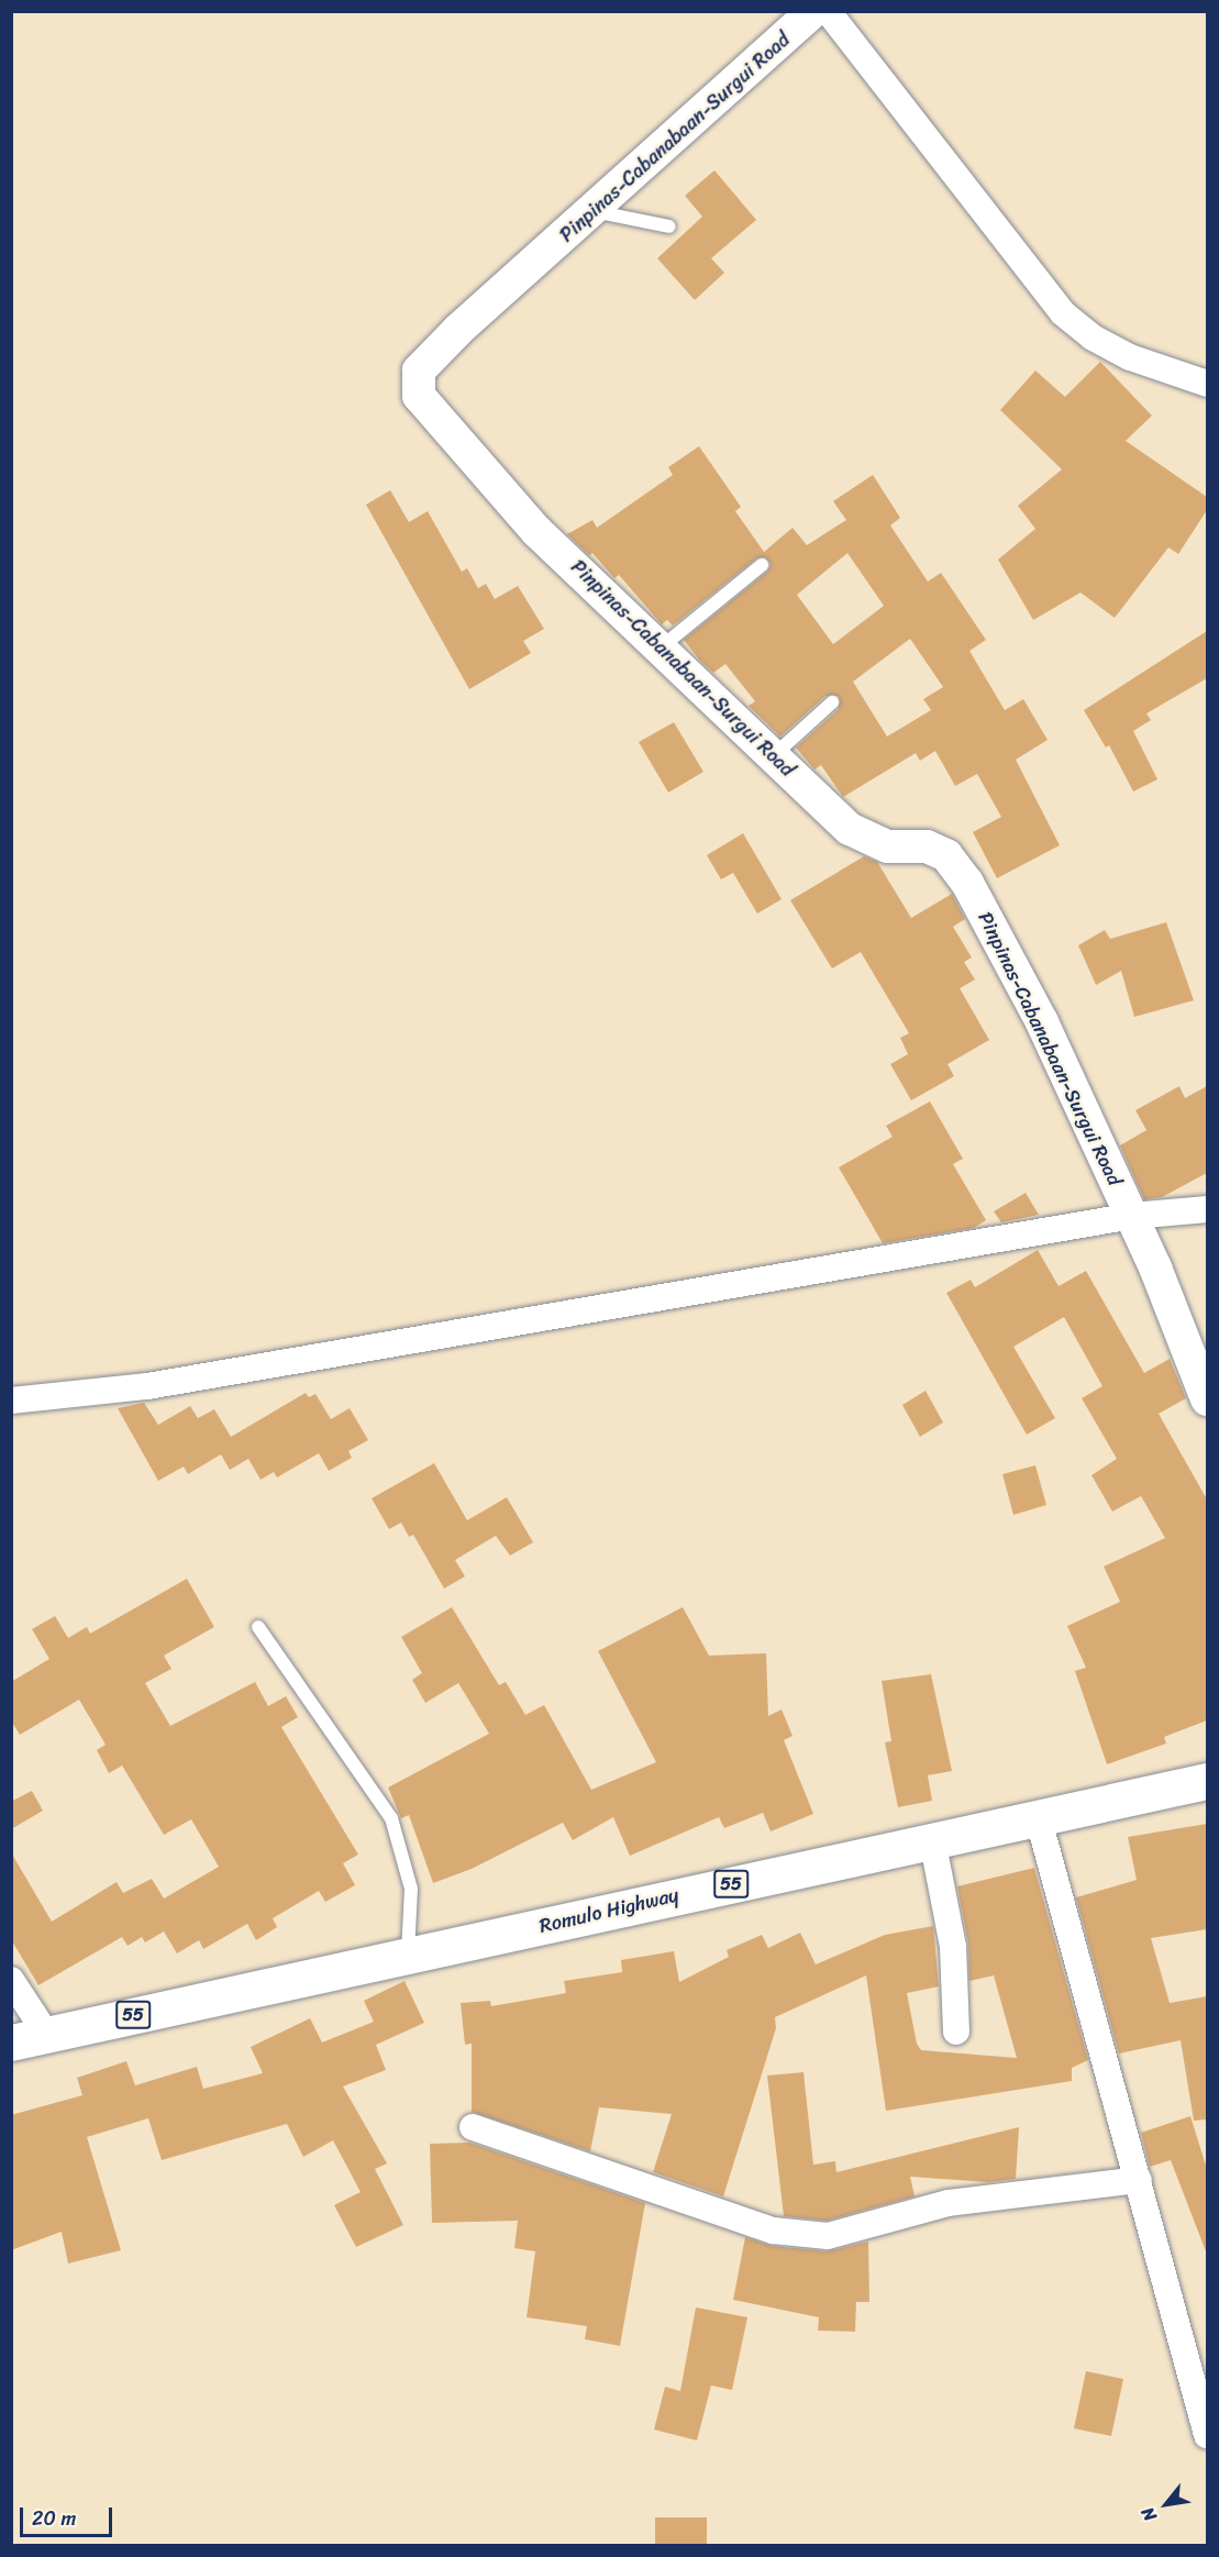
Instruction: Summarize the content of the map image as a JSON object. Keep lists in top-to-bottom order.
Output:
{
  "streets": {
    "highway": ["55", "Romulo Highway"],
    "street": ["Pinpinas-Cabanabaan-Surgui Road"]
  },
  "scale_bar": "20 m",
  "north": "bottom left"
}
